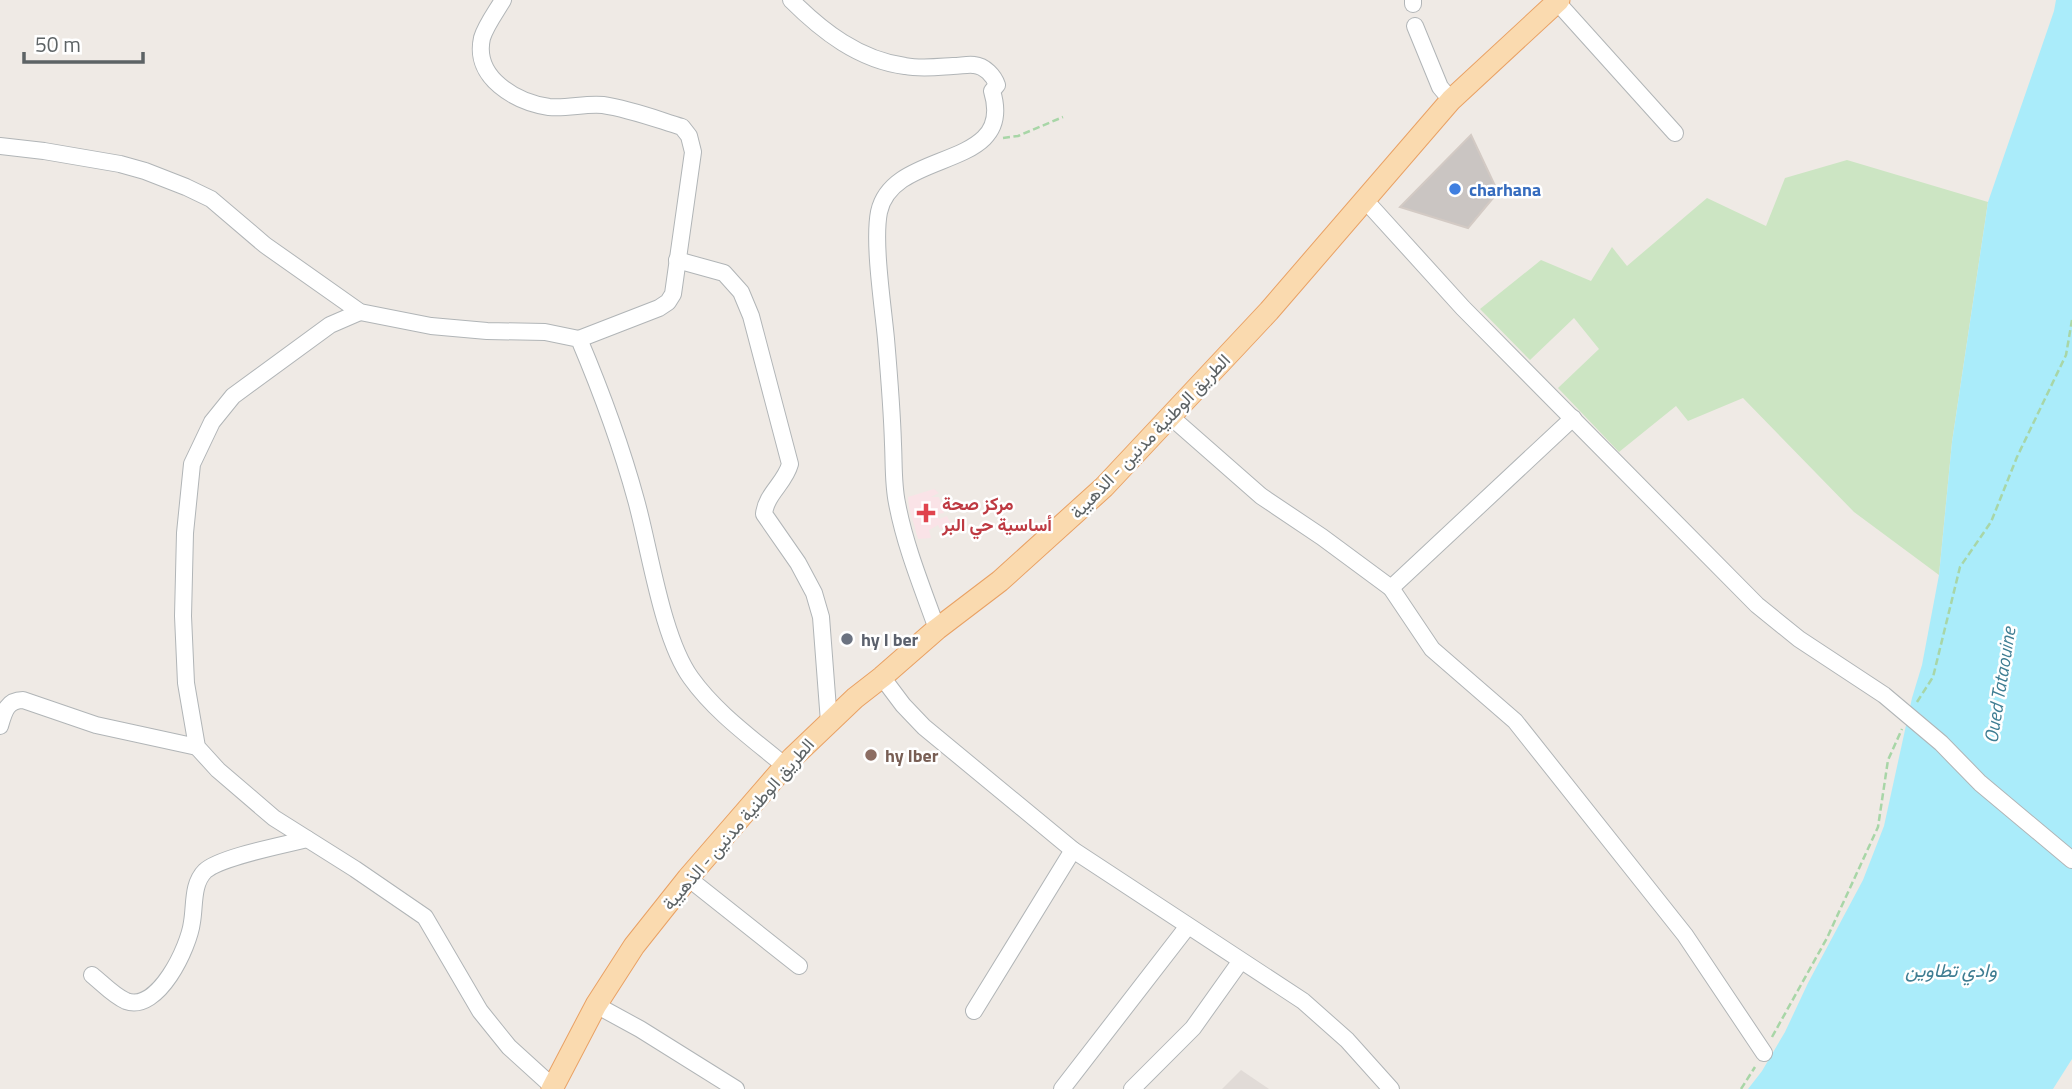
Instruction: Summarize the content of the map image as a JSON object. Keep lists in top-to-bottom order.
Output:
{
  "streets": {
    "main road": ["الطريق الوطنية مدنين - الذهيبة"]
  },
  "water": ["Oued Tataouine", "وادي تطاوين"],
  "places": {
    "other": ["charhana", "hy l ber", "hy lber"],
    "health": ["مركز صحة أساسية حي البر"]
  },
  "scale_bar": "50 m"
}
